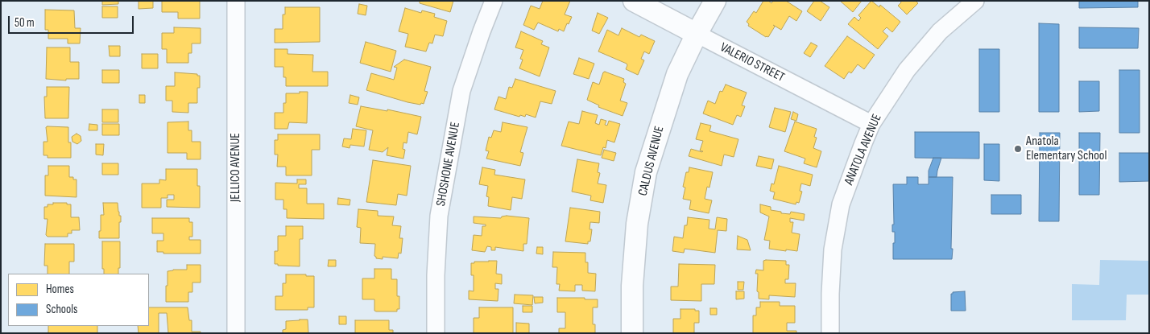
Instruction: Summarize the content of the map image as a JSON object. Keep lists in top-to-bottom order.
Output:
{
  "streets": {
    "street": [
      "VALERIO STREET",
      "ANATOLA AVENUE",
      "CALDUS AVENUE",
      "SHOSHONE AVENUE",
      "JELLICO AVENUE"
    ]
  },
  "crossings": [
    ["VALERIO STREET", "ANATOLA AVENUE"],
    ["VALERIO STREET", "CALDUS AVENUE"]
  ],
  "places": ["Anatola Elementary School"],
  "legend": ["Homes", "Schools"],
  "scale_bar": "50 m"
}
